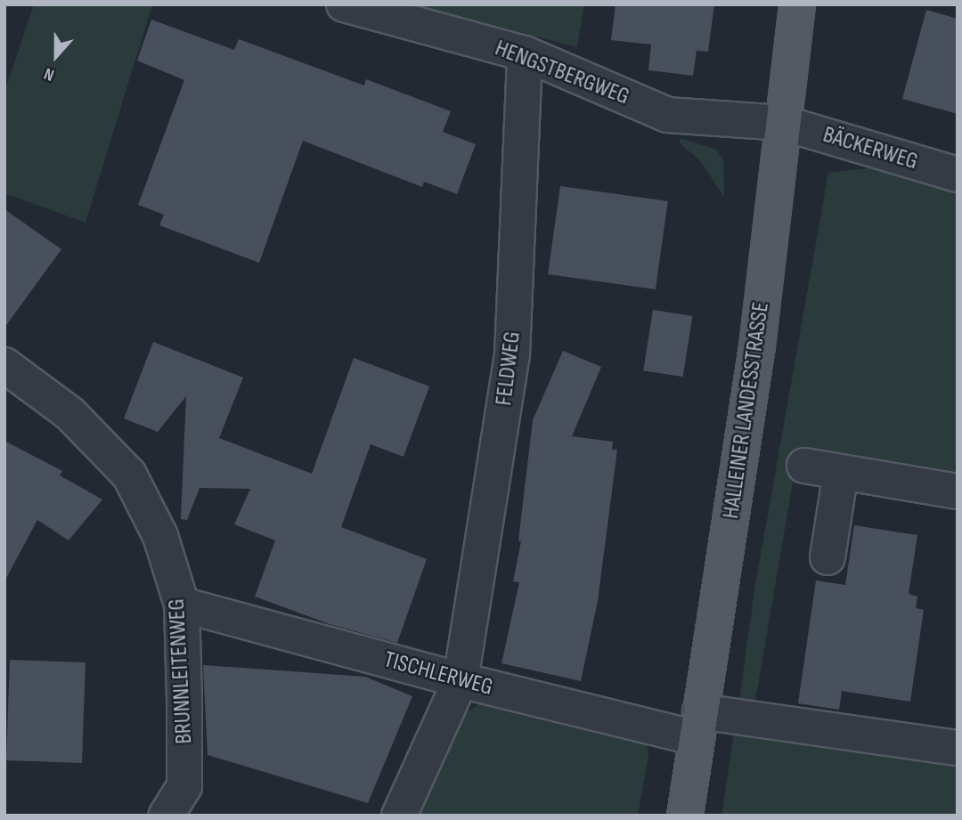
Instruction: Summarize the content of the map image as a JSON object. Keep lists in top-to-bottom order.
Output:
{
  "streets": {
    "main road": ["HALLEINER LANDESSTRASSE"],
    "street": [
      "HENGSTBERGWEG",
      "BÄCKERWEG",
      "FELDWEG",
      "BRUNNLEITENWEG",
      "TISCHLERWEG"
    ]
  },
  "crossings": [
    ["HENGSTBERGWEG", "BÄCKERWEG"],
    ["HENGSTBERGWEG", "FELDWEG"],
    ["HENGSTBERGWEG", "HALLEINER LANDESSTRASSE"],
    ["BÄCKERWEG", "HALLEINER LANDESSTRASSE"],
    ["FELDWEG", "TISCHLERWEG"],
    ["HALLEINER LANDESSTRASSE", "TISCHLERWEG"],
    ["BRUNNLEITENWEG", "TISCHLERWEG"]
  ],
  "north": "bottom"
}
